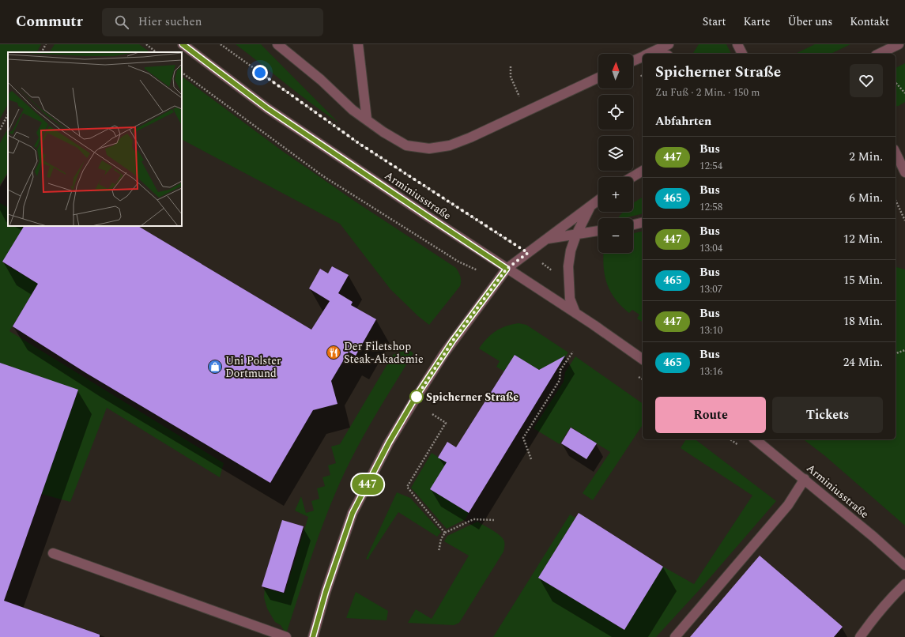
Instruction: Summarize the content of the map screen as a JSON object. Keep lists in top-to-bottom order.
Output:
{
  "streets": {
    "street": ["Arminiusstraße"]
  },
  "places": {
    "restaurant": ["Der Filetshop Steak-Akademie"],
    "shop": ["Uni Polster Dortmund"],
    "other": ["Spicherner Straße"]
  },
  "lines": ["bus line 447"],
  "north": "top",
  "page": {
    "header": "Commutr",
    "search": "Hier suchen",
    "nav": [
      "Start",
      "Karte",
      "Über uns",
      "Kontakt"
    ],
    "on_map": "447",
    "map_buttons": ["+", "−"],
    "heading": [
      ["Spicherner Straße", "Zu Fuß · 2 Min. · 150 m"],
      "Abfahrten"
    ],
    "list": [
      {
        "mark": "447",
        "name": "Bus",
        "note": "12:54",
        "value": "2 Min."
      },
      {
        "mark": "465",
        "name": "Bus",
        "note": "12:58",
        "value": "6 Min."
      },
      {
        "mark": "447",
        "name": "Bus",
        "note": "13:04",
        "value": "12 Min."
      },
      {
        "mark": "465",
        "name": "Bus",
        "note": "13:07",
        "value": "15 Min."
      },
      {
        "mark": "447",
        "name": "Bus",
        "note": "13:10",
        "value": "18 Min."
      },
      {
        "mark": "465",
        "name": "Bus",
        "note": "13:16",
        "value": "24 Min."
      }
    ],
    "buttons": ["Route", "Tickets"]
  }
}
